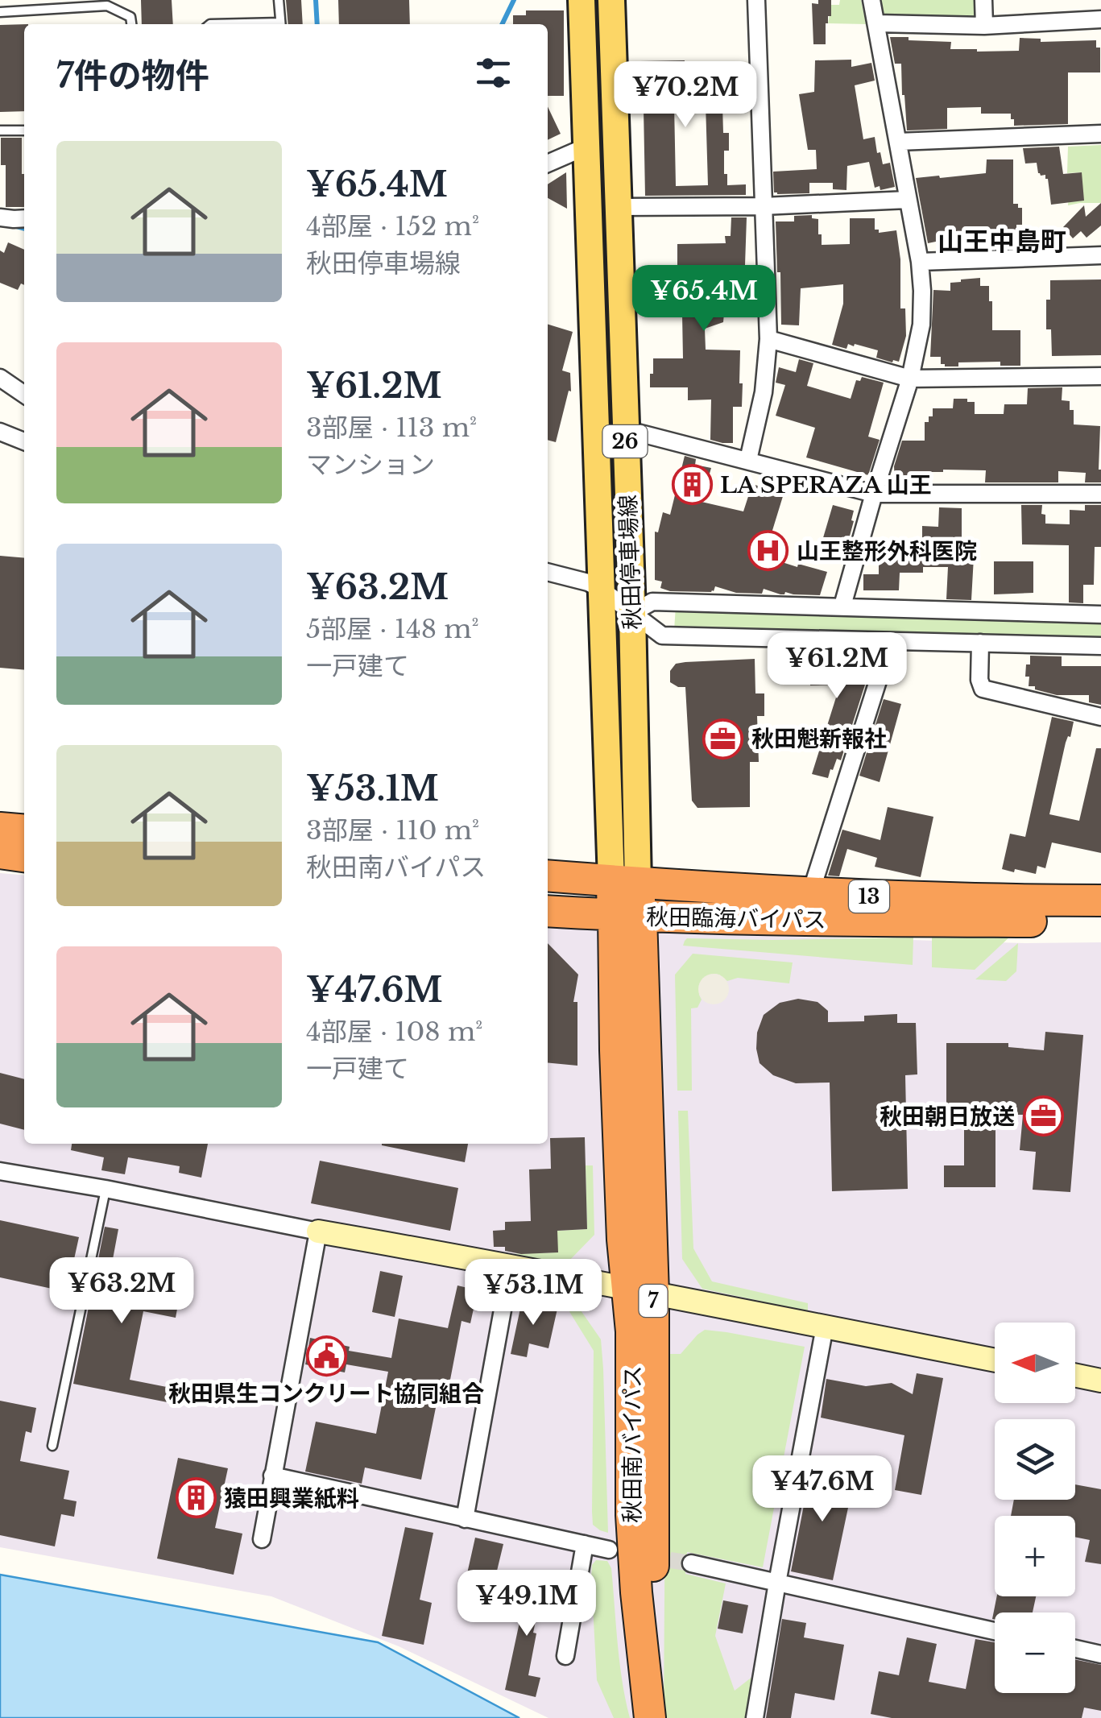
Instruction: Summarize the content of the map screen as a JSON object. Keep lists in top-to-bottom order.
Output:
{
  "streets": {
    "highway": [
      "13",
      "秋田臨海バイパス",
      "7",
      "秋田南バイパス"
    ],
    "main road": ["26", "秋田停車場線"]
  },
  "crossings": [
    ["秋田停車場線", "秋田臨海バイパス"],
    ["秋田停車場線", "秋田南バイパス"],
    ["秋田臨海バイパス", "秋田南バイパス"]
  ],
  "districts": ["山王中島町"],
  "places": {
    "building": ["LA SPERAZA 山王", "猿田興業紙料"],
    "hospital": ["山王整形外科医院"],
    "office": ["秋田魁新報社", "秋田朝日放送"],
    "public building": ["秋田県生コンクリート協同組合"]
  },
  "north": "left",
  "page": {
    "heading": "7件の物件",
    "price": [
      "¥70.2M",
      "¥65.4M",
      "¥61.2M",
      "¥63.2M",
      "¥53.1M",
      "¥47.6M",
      "¥49.1M"
    ],
    "list": [
      {
        "name": "¥65.4M",
        "note": "4部屋 · 152 m² · 秋田停車場線"
      },
      {
        "name": "¥61.2M",
        "note": "3部屋 · 113 m² · マンション"
      },
      {
        "name": "¥63.2M",
        "note": "5部屋 · 148 m² · 一戸建て"
      },
      {
        "name": "¥53.1M",
        "note": "3部屋 · 110 m² · 秋田南バイパス"
      },
      {
        "name": "¥47.6M",
        "note": "4部屋 · 108 m² · 一戸建て"
      }
    ],
    "map_buttons": ["+", "−"]
  }
}
